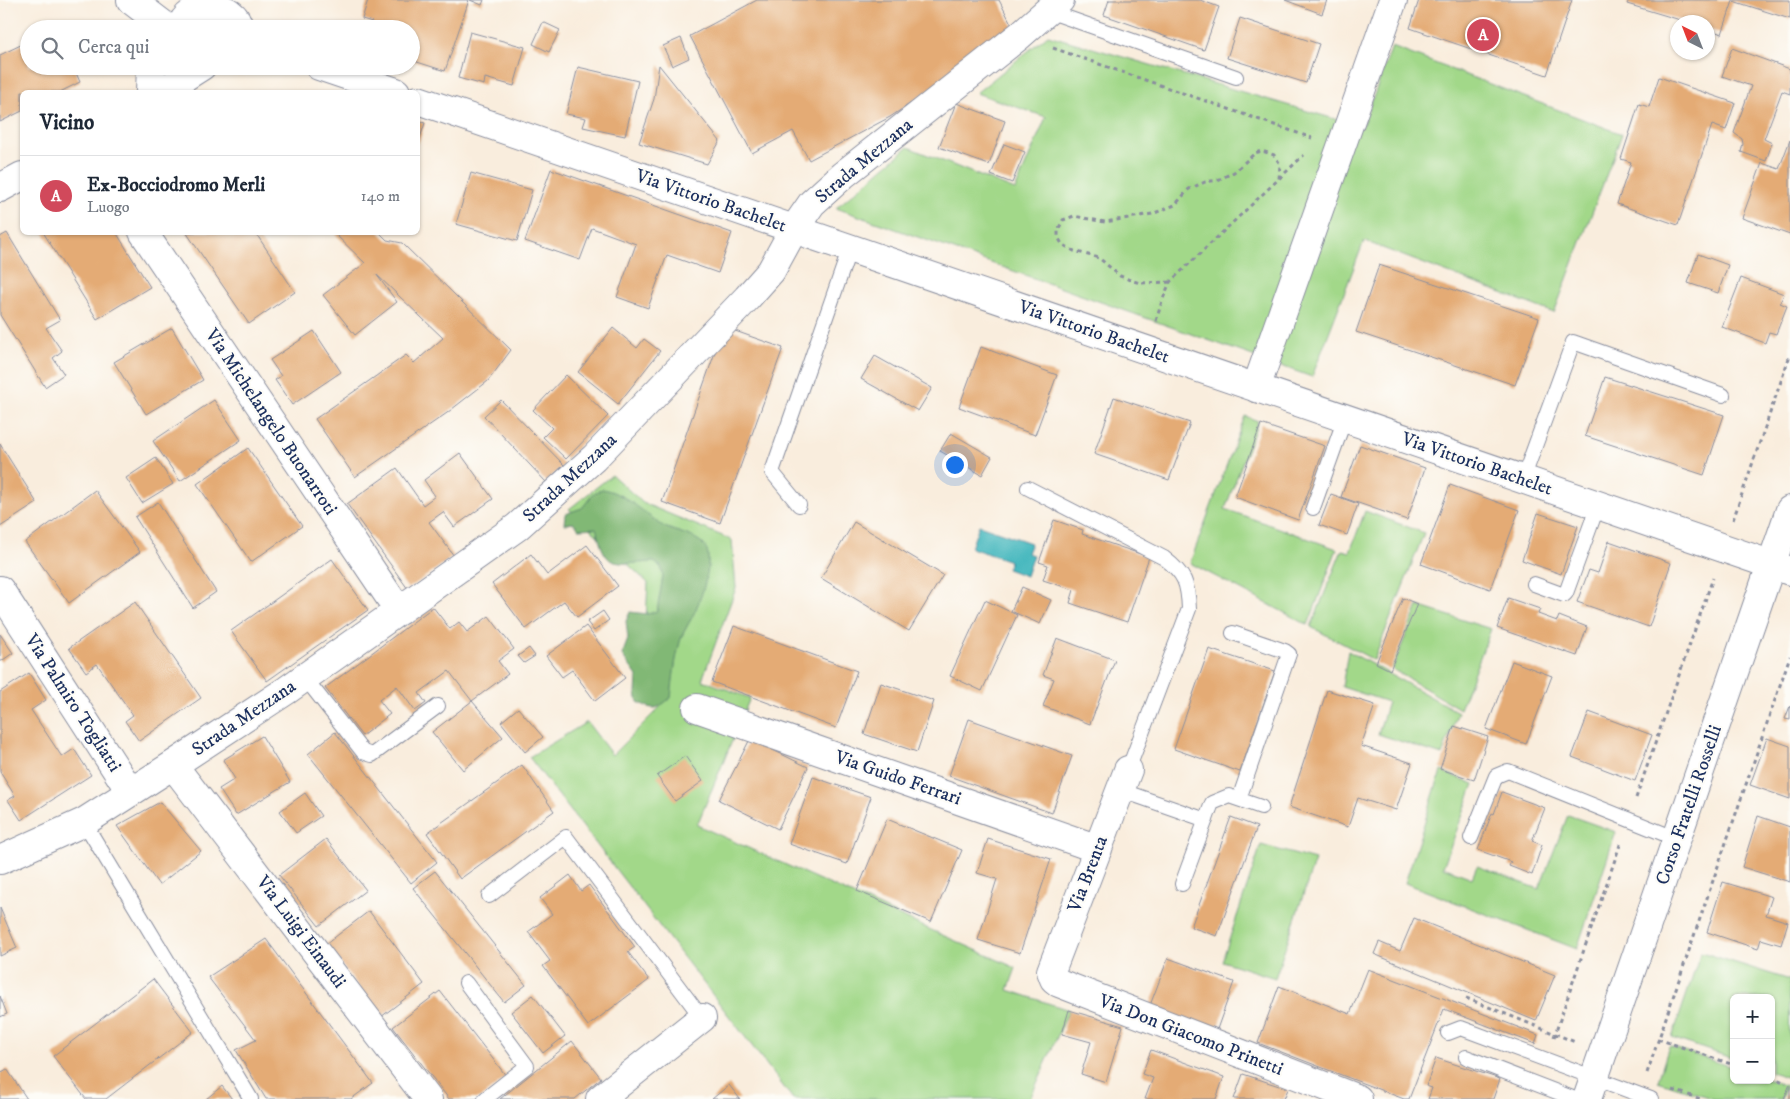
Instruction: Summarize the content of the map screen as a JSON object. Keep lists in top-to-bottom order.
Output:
{
  "streets": {
    "street": [
      "Strada Mezzana",
      "Via Vittorio Bachelet",
      "Via Michelangelo Buonarroti",
      "Via Palmiro Togliatti",
      "Via Guido Ferrari",
      "Corso Fratelli Rosselli",
      "Via Brenta",
      "Via Luigi Einaudi",
      "Via Don Giacomo Prinetti"
    ]
  },
  "crossings": [
    ["Strada Mezzana", "Via Vittorio Bachelet"],
    ["Strada Mezzana", "Via Michelangelo Buonarroti"],
    ["Strada Mezzana", "Via Palmiro Togliatti"],
    ["Strada Mezzana", "Via Luigi Einaudi"],
    ["Via Vittorio Bachelet", "Corso Fratelli Rosselli"],
    ["Via Guido Ferrari", "Via Brenta"],
    ["Via Brenta", "Via Don Giacomo Prinetti"]
  ],
  "north": "top left",
  "page": {
    "pins": "A",
    "search": "Cerca qui",
    "heading": "Vicino",
    "list": [
      {
        "mark": "A",
        "name": "Ex-Bocciodromo Merli",
        "note": "Luogo",
        "value": "140 m"
      }
    ],
    "map_buttons": ["+", "−"]
  }
}
